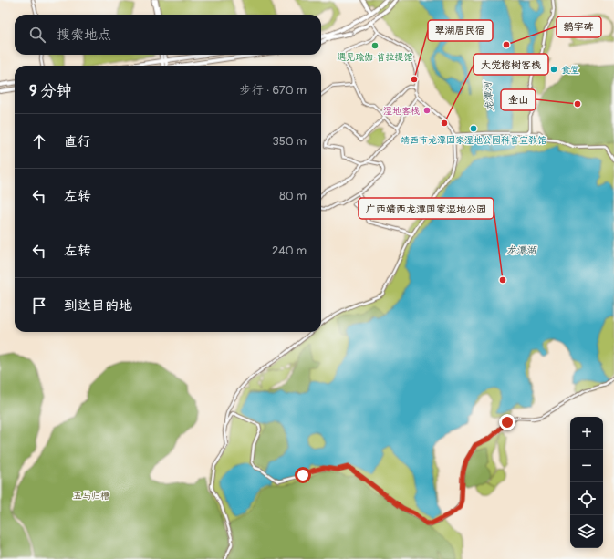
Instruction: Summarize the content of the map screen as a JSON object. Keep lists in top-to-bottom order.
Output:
{
  "water": ["龙潭河", "龙潭湖"],
  "parks": ["五马归槽"],
  "places": [
    "鹅字碑",
    "遇见瑜伽·普拉提馆",
    "食堂",
    "翠湖居民宿",
    "金山",
    "湿地客栈",
    "大觉榕树客栈",
    "靖西市龙潭国家湿地公园科普宣教馆",
    "广西靖西龙潭国家湿地公园"
  ],
  "page": {
    "search": "搜索地点",
    "heading": ["9 分钟", "步行 · 670 m"],
    "list": [
      ["直行", "350 m"],
      ["左转", "80 m"],
      ["左转", "240 m"],
      "到达目的地"
    ],
    "map_buttons": ["+", "−"]
  }
}
